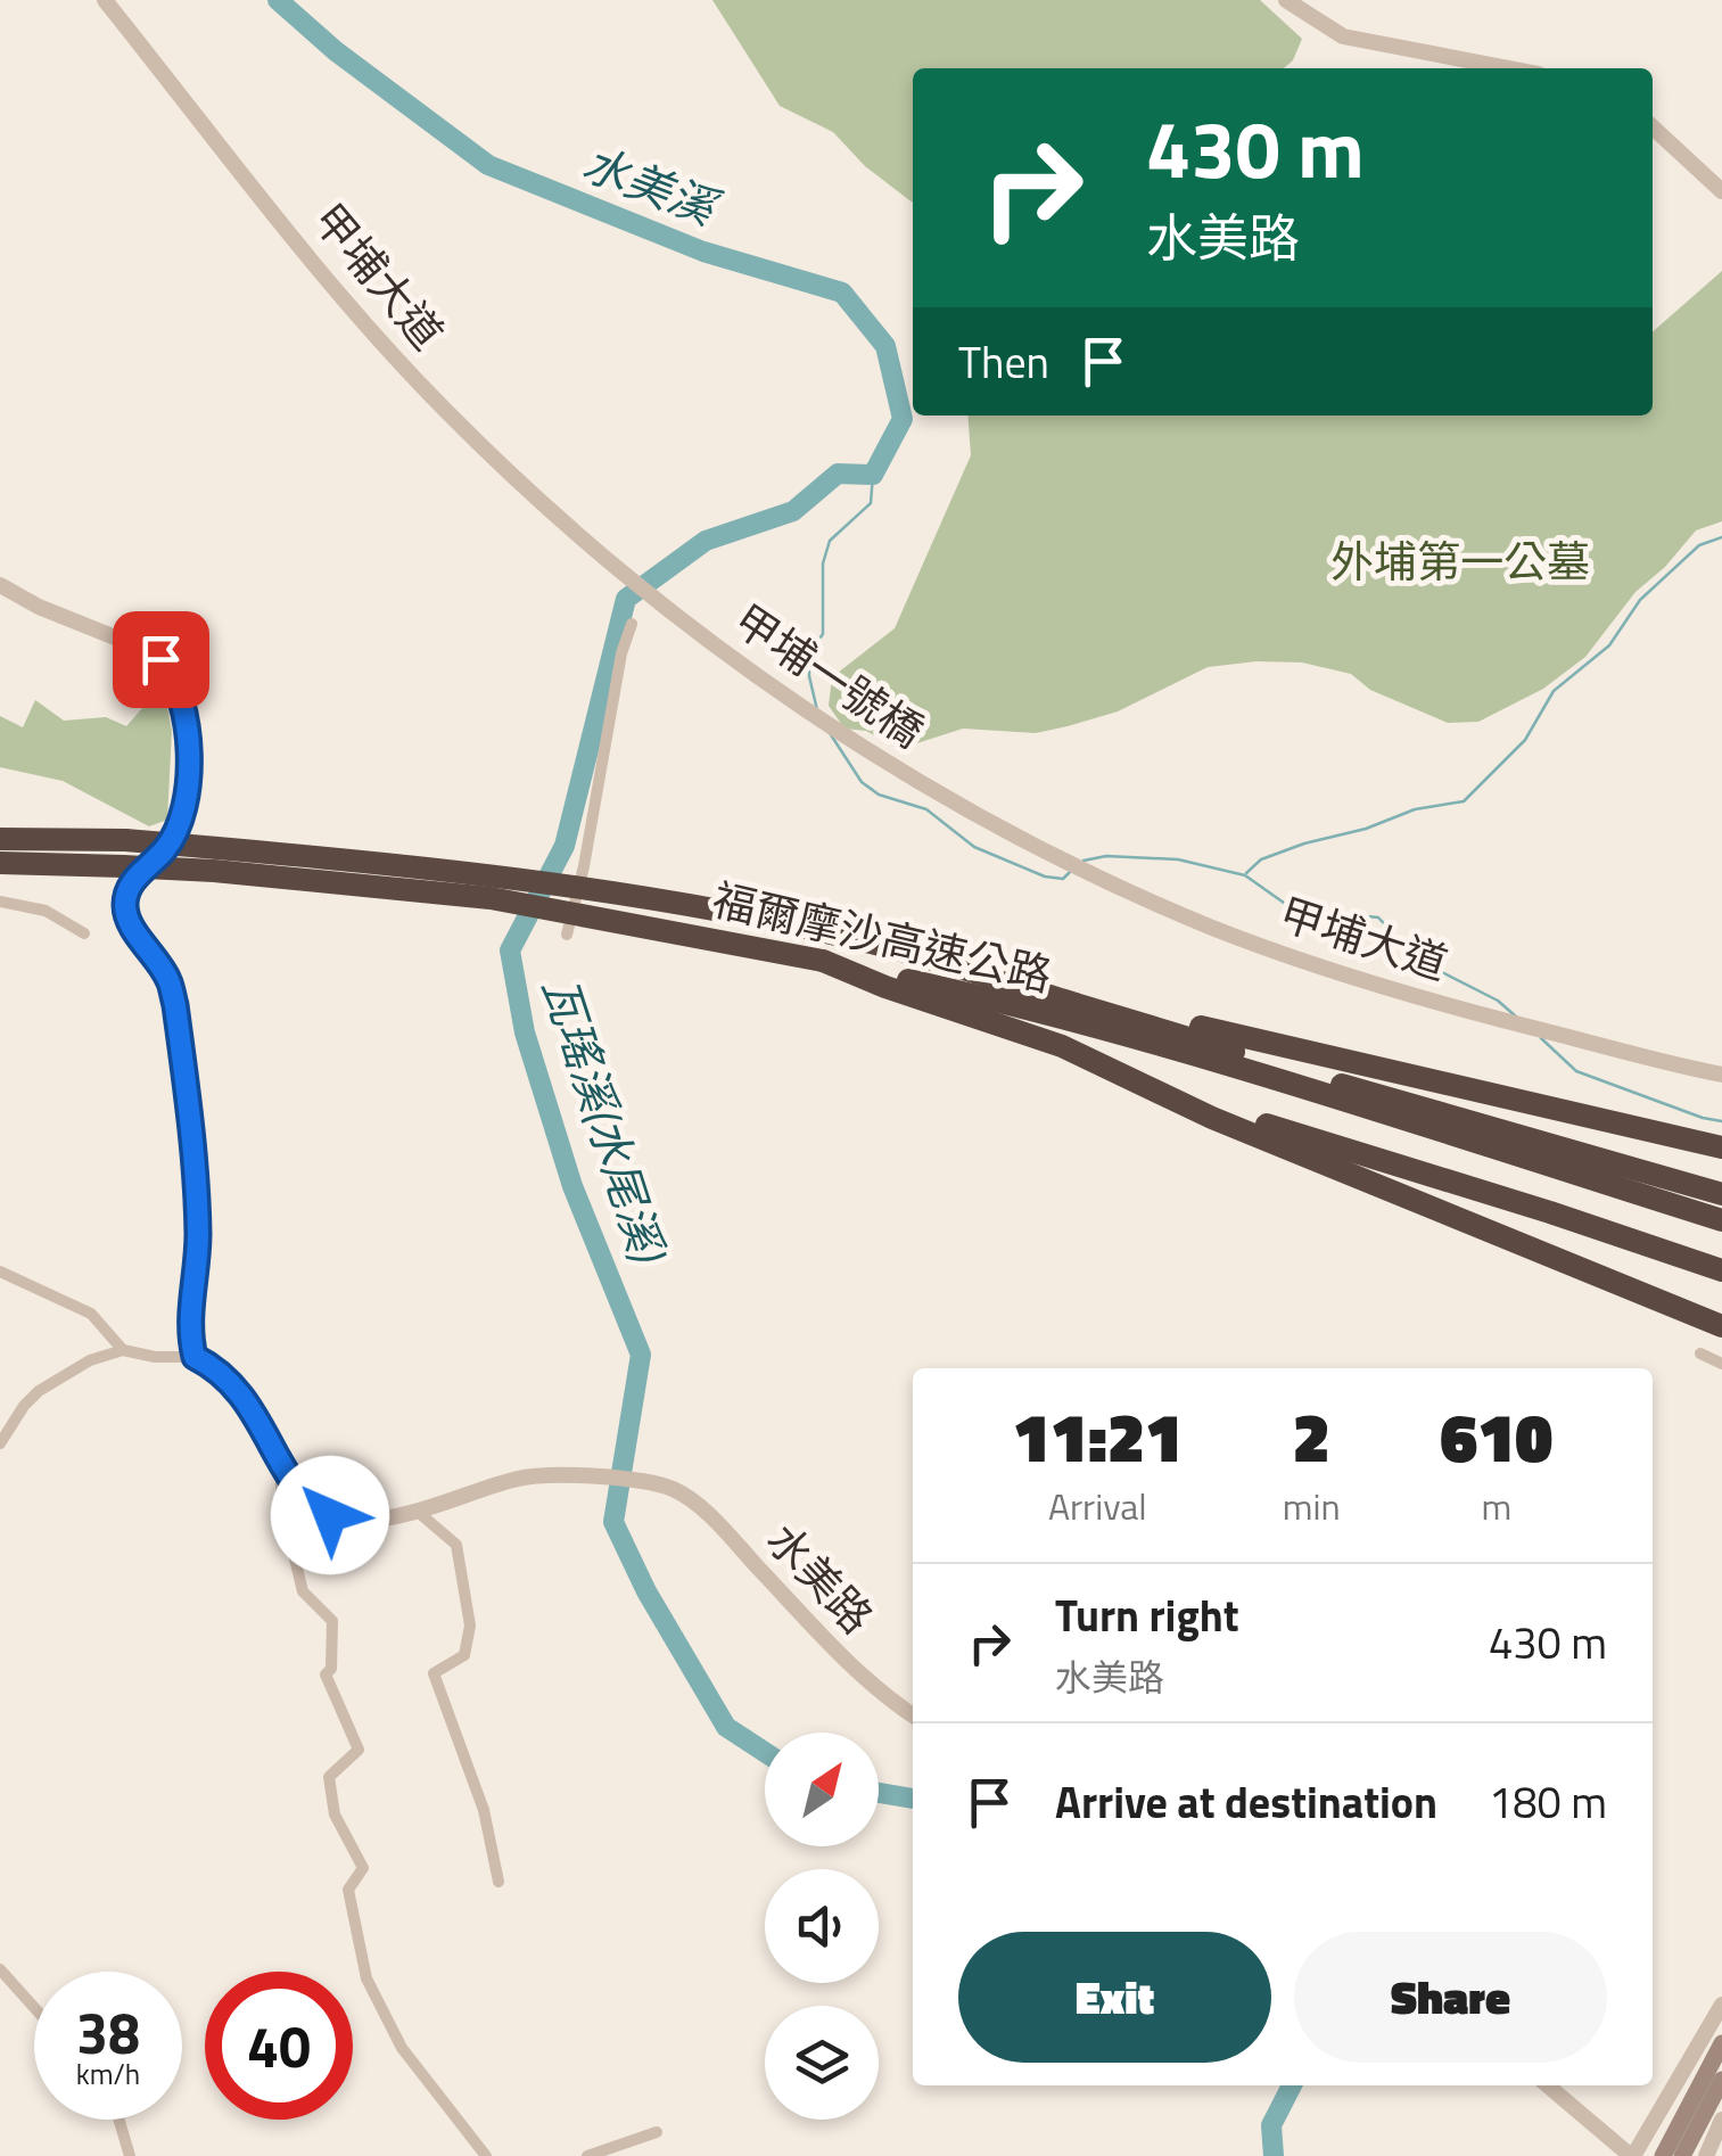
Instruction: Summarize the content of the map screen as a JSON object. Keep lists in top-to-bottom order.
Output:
{
  "streets": {
    "highway": ["福爾摩沙高速公路"],
    "street": ["甲埔大道", "甲埔一號橋", "水美路"]
  },
  "crossings": [
    ["甲埔大道", "甲埔一號橋"]
  ],
  "water": ["水美溪", "瓦瑤溪(水尾溪)"],
  "parks": ["外埔第一公墓"],
  "north": "top right",
  "page": {
    "turn": ["430 m", "水美路"],
    "then": "Then",
    "eta": [
      "11:21",
      "Arrival",
      "2",
      "min",
      "610",
      "m"
    ],
    "list": [
      {
        "name": "Turn right",
        "note": "水美路",
        "value": "430 m"
      },
      {
        "name": "Arrive at destination",
        "value": "180 m"
      }
    ],
    "buttons": ["Exit", "Share"],
    "speed": "38 km/h",
    "limit": "40"
  }
}
